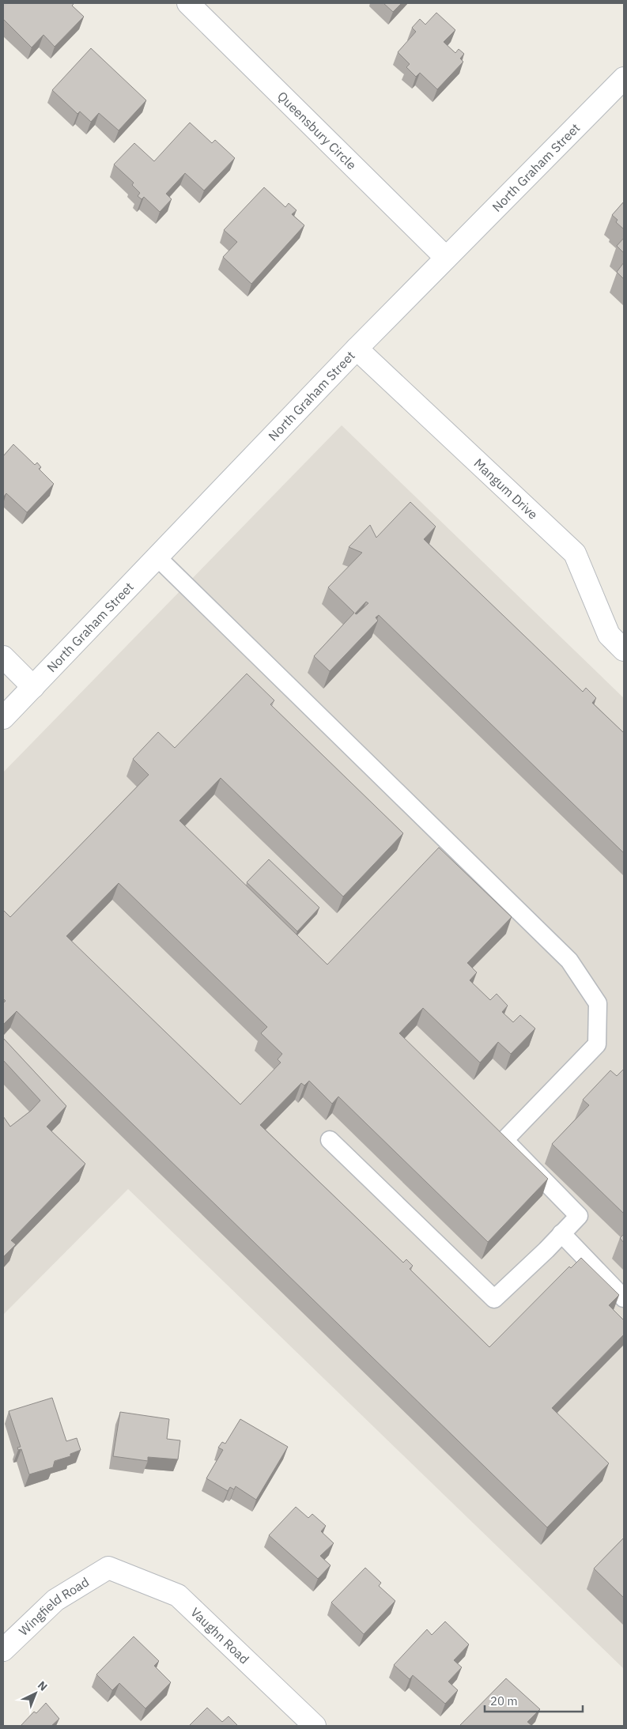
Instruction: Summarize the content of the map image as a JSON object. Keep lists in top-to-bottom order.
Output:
{
  "streets": {
    "street": [
      "Queensbury Circle",
      "North Graham Street",
      "Mangum Drive",
      "Wingfield Road",
      "Vaughn Road"
    ]
  },
  "crossings": [
    ["Queensbury Circle", "North Graham Street"],
    ["North Graham Street", "Mangum Drive"],
    ["Wingfield Road", "Vaughn Road"]
  ],
  "scale_bar": "20 m",
  "north": "top right"
}
